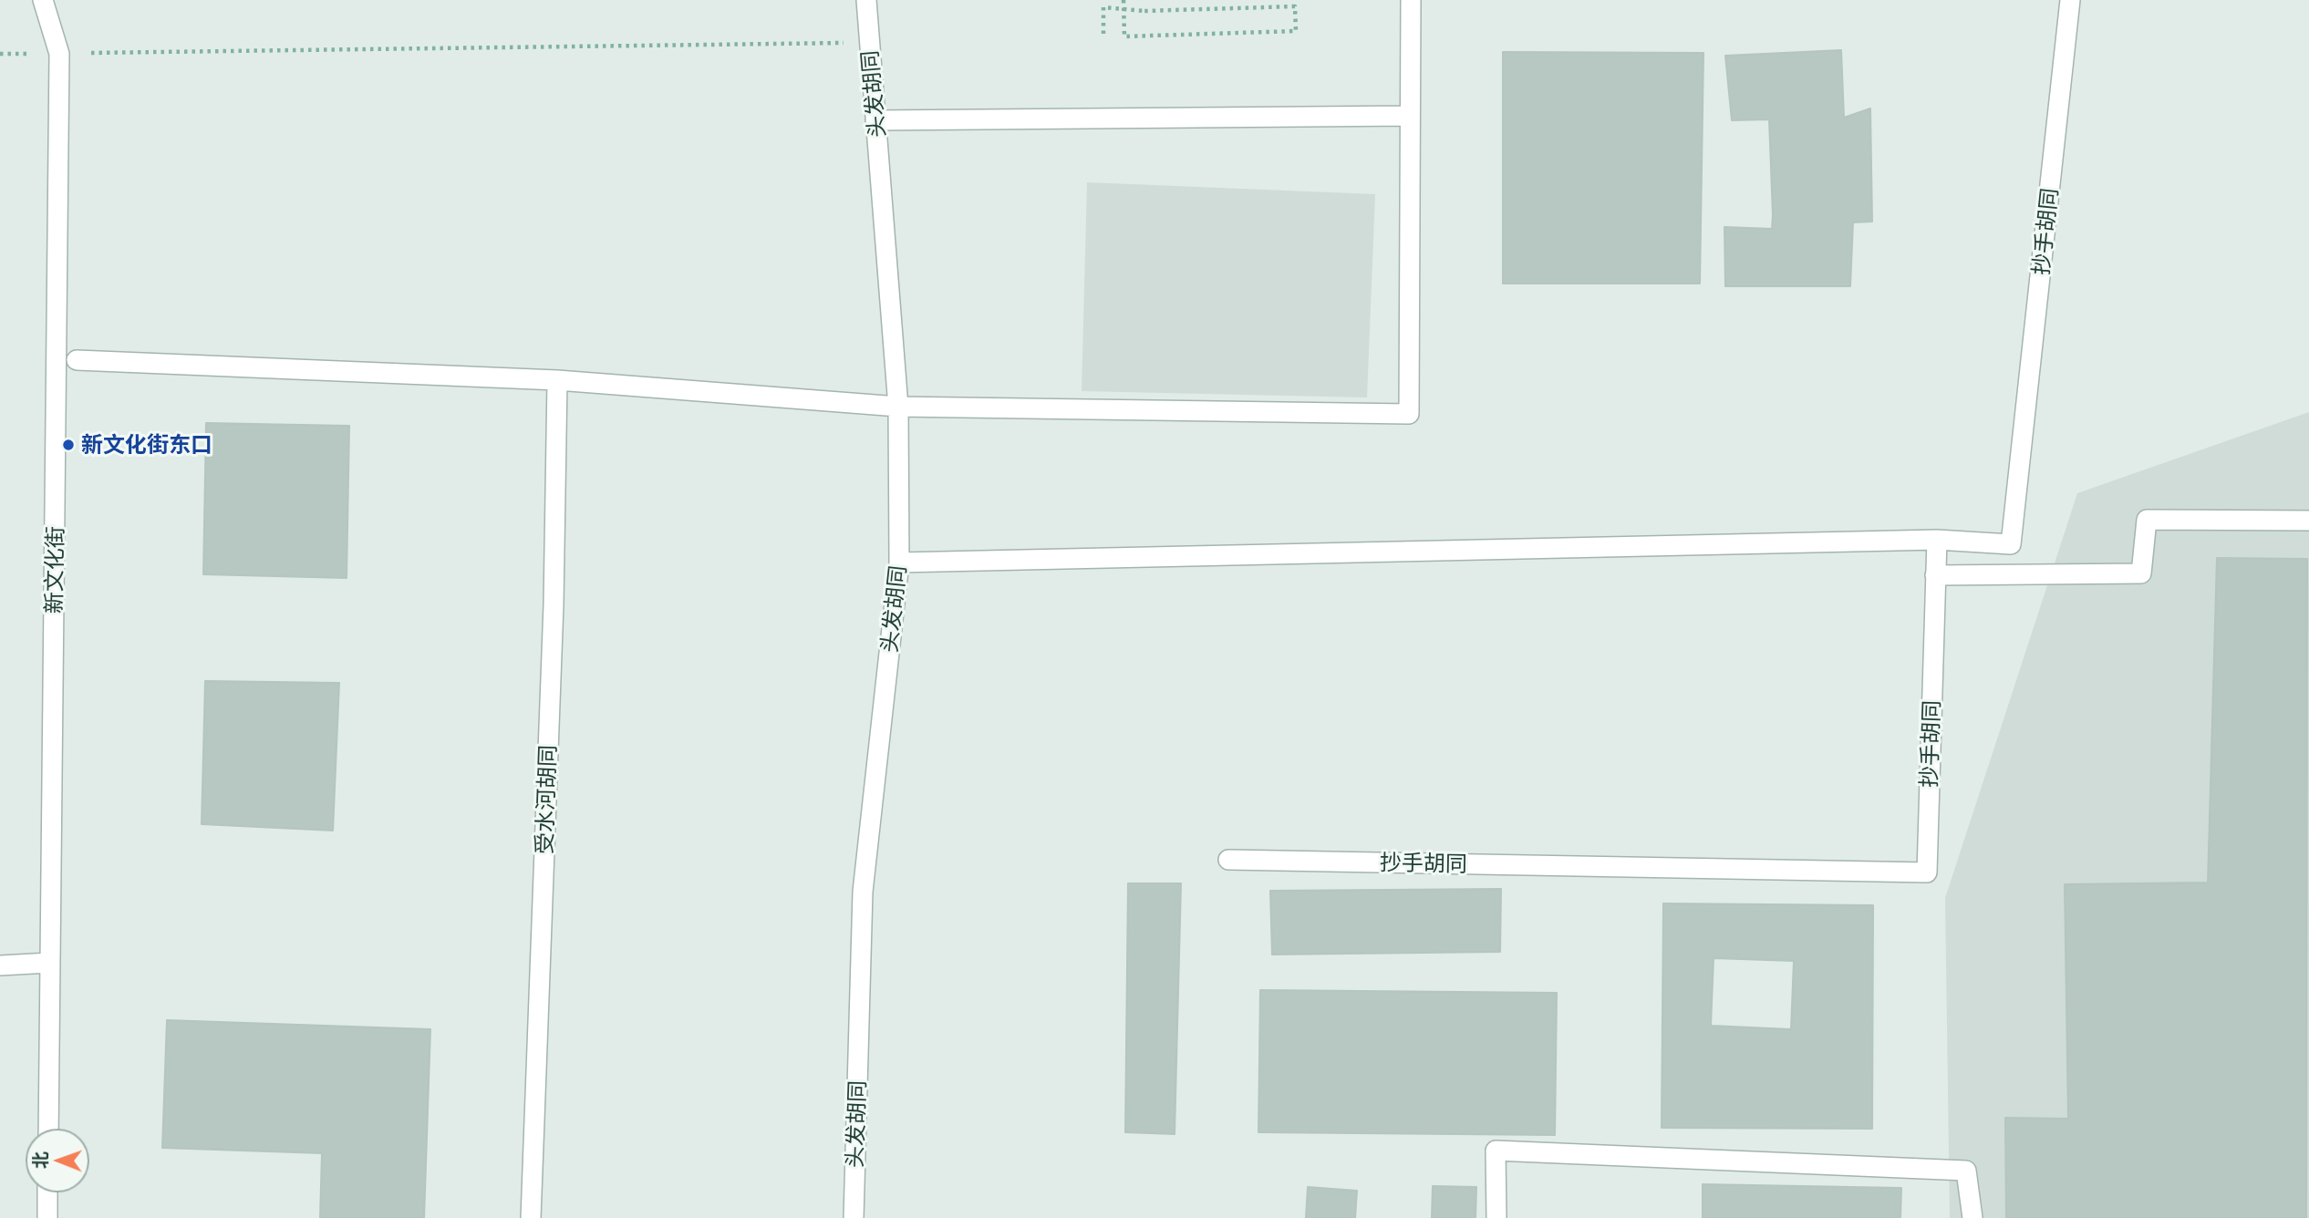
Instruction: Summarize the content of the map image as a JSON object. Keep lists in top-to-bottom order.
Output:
{
  "streets": {
    "street": [
      "头发胡同",
      "抄手胡同",
      "新文化街",
      "受水河胡同"
    ]
  },
  "places": ["新文化街东口"],
  "north": "left"
}
